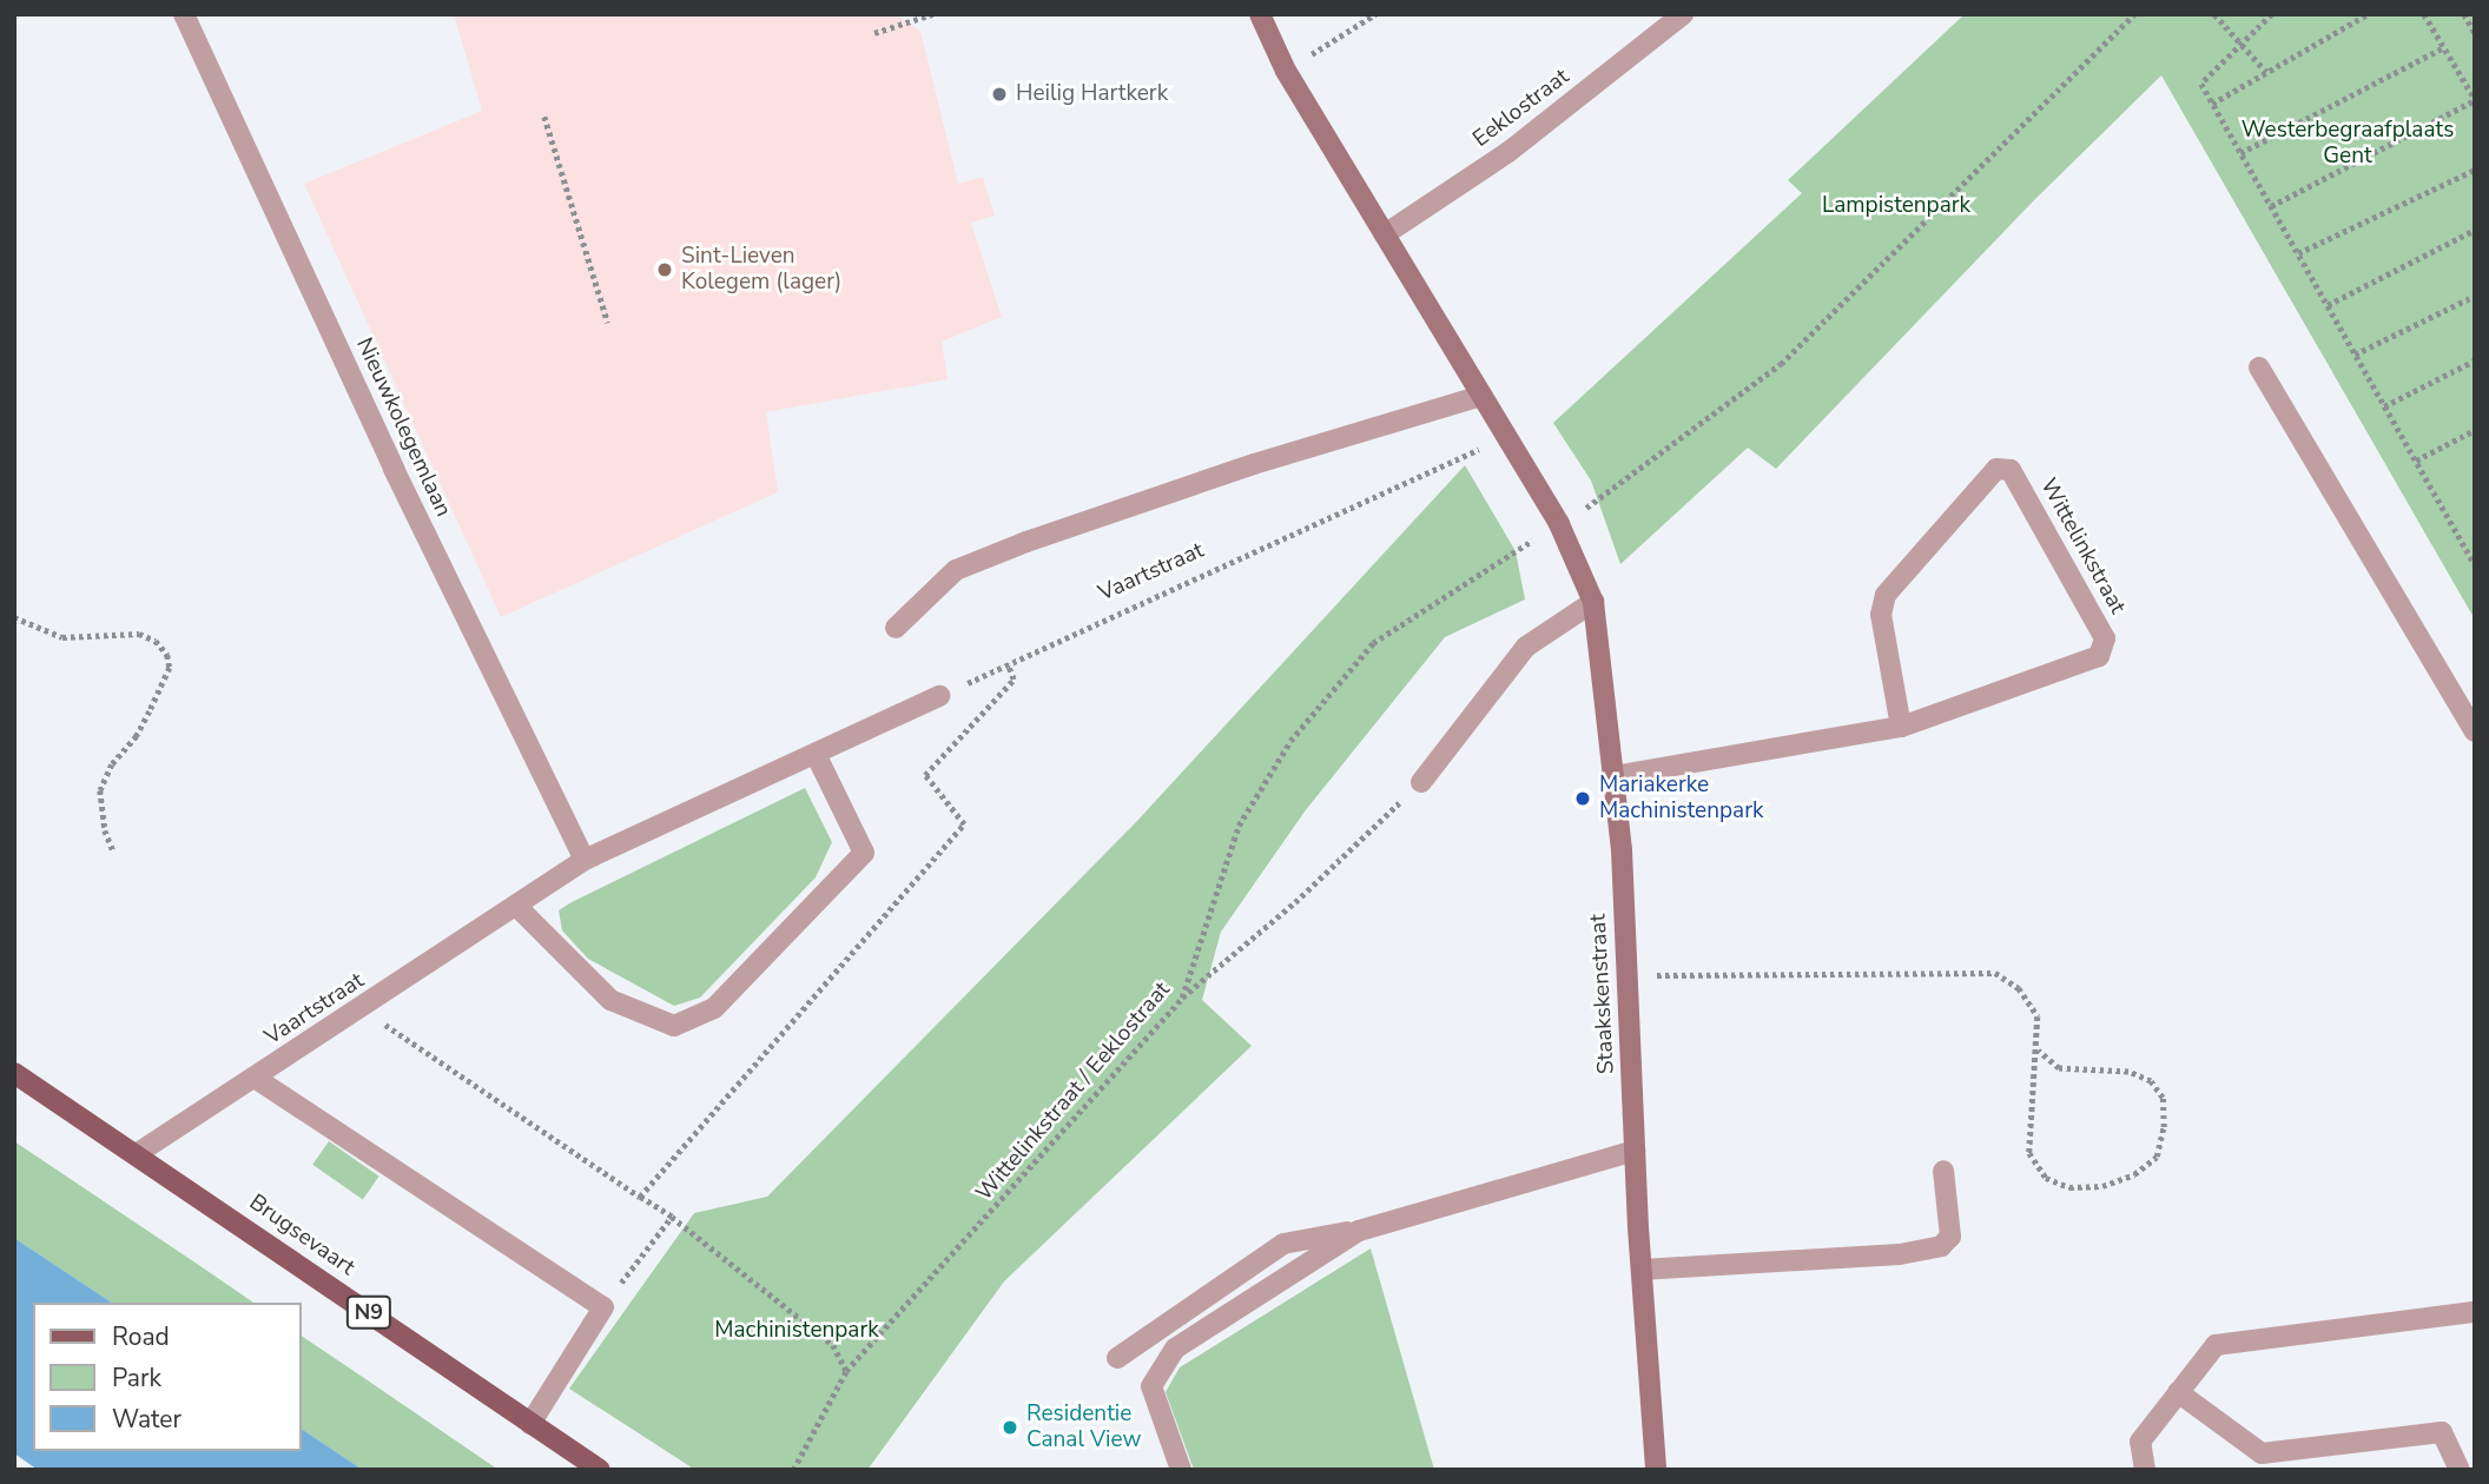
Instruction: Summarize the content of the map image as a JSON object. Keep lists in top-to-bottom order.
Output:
{
  "streets": {
    "main road": ["Brugsevaart", "N9"],
    "street": [
      "Eeklostraat",
      "Nieuwkolegemlaan",
      "Wittelinkstraat",
      "Vaartstraat",
      "Staakskenstraat"
    ],
    "path": ["Wittelinkstraat / Eeklostraat"]
  },
  "crossings": [
    ["Nieuwkolegemlaan", "Vaartstraat"],
    ["Wittelinkstraat", "Staakskenstraat"],
    ["Vaartstraat", "Brugsevaart"],
    ["Staakskenstraat", "Wittelinkstraat / Eeklostraat"]
  ],
  "parks": ["Westerbegraafplaats Gent", "Lampistenpark", "Machinistenpark"],
  "places": [
    "Heilig Hartkerk",
    "Sint-Lieven Kolegem (lager)",
    "Mariakerke Machinistenpark",
    "Residentie Canal View"
  ],
  "legend": ["Road", "Park", "Water"]
}
